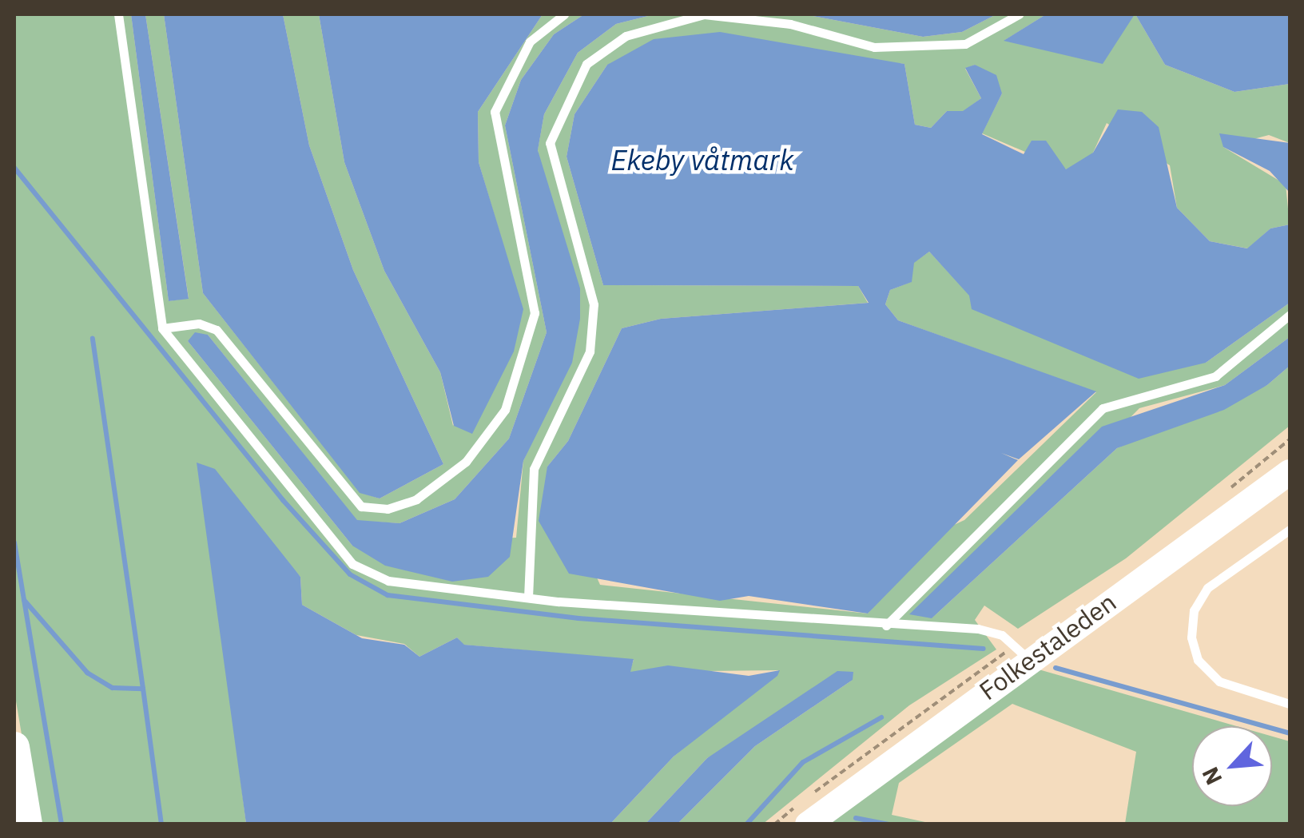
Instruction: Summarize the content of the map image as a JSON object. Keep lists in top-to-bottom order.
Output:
{
  "streets": {
    "main road": ["Folkestaleden"]
  },
  "water": ["Ekeby våtmark"],
  "north": "bottom left"
}
